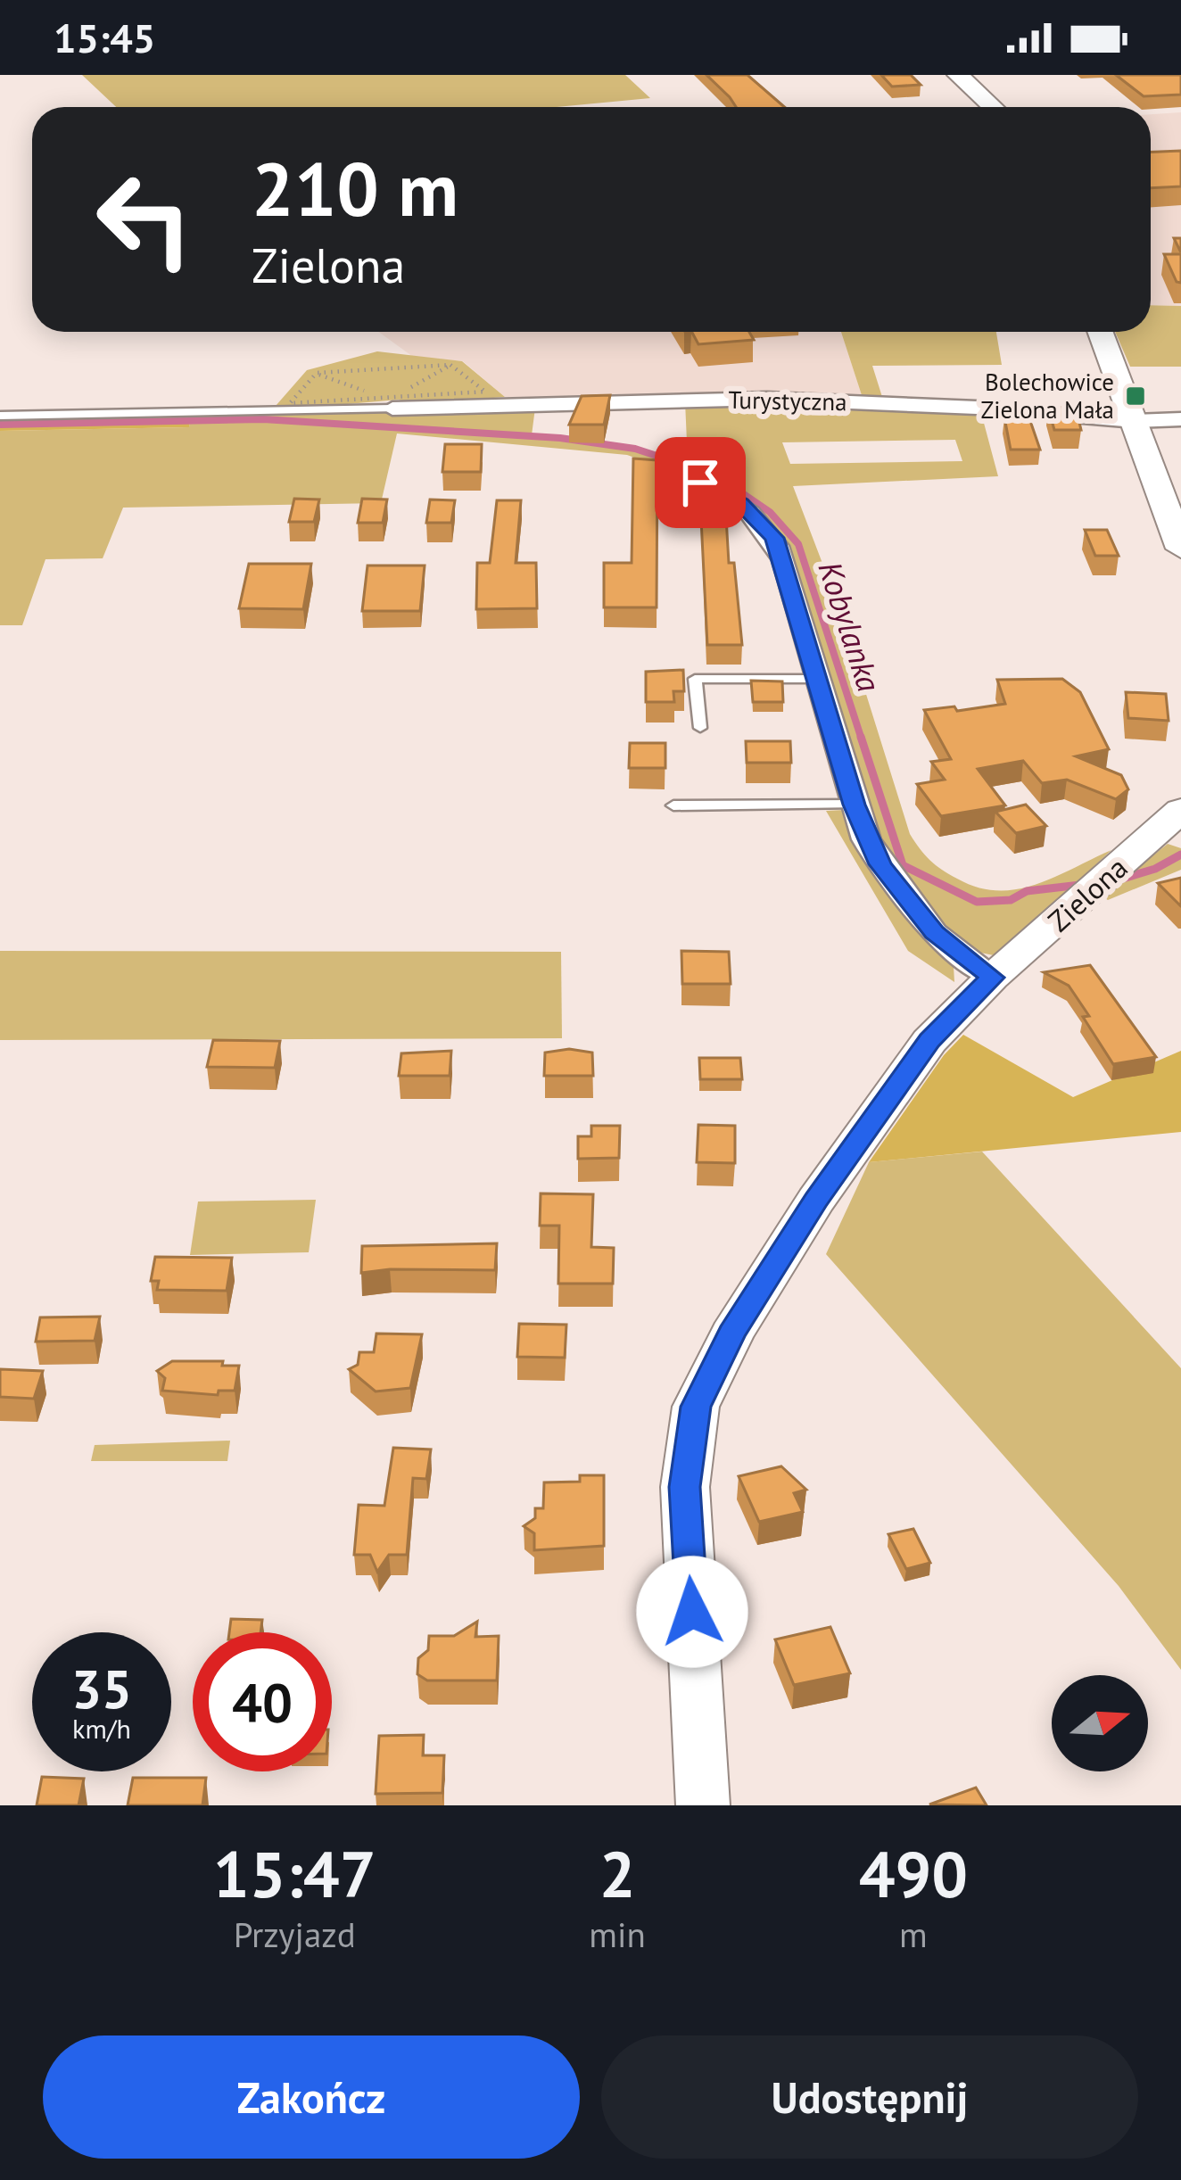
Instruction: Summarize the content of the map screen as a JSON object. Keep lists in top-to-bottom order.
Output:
{
  "streets": {
    "street": ["Turystyczna", "Zielona"]
  },
  "water": ["Kobylanka"],
  "places": {
    "transit": ["Bolechowice Zielona Mała"]
  },
  "north": "right",
  "page": {
    "status": "15:45",
    "turn": ["210 m", "Zielona"],
    "speed": "35 km/h",
    "limit": "40",
    "eta": [
      "15:47",
      "Przyjazd",
      "2",
      "min",
      "490",
      "m"
    ],
    "buttons": ["Zakończ", "Udostępnij"]
  }
}
